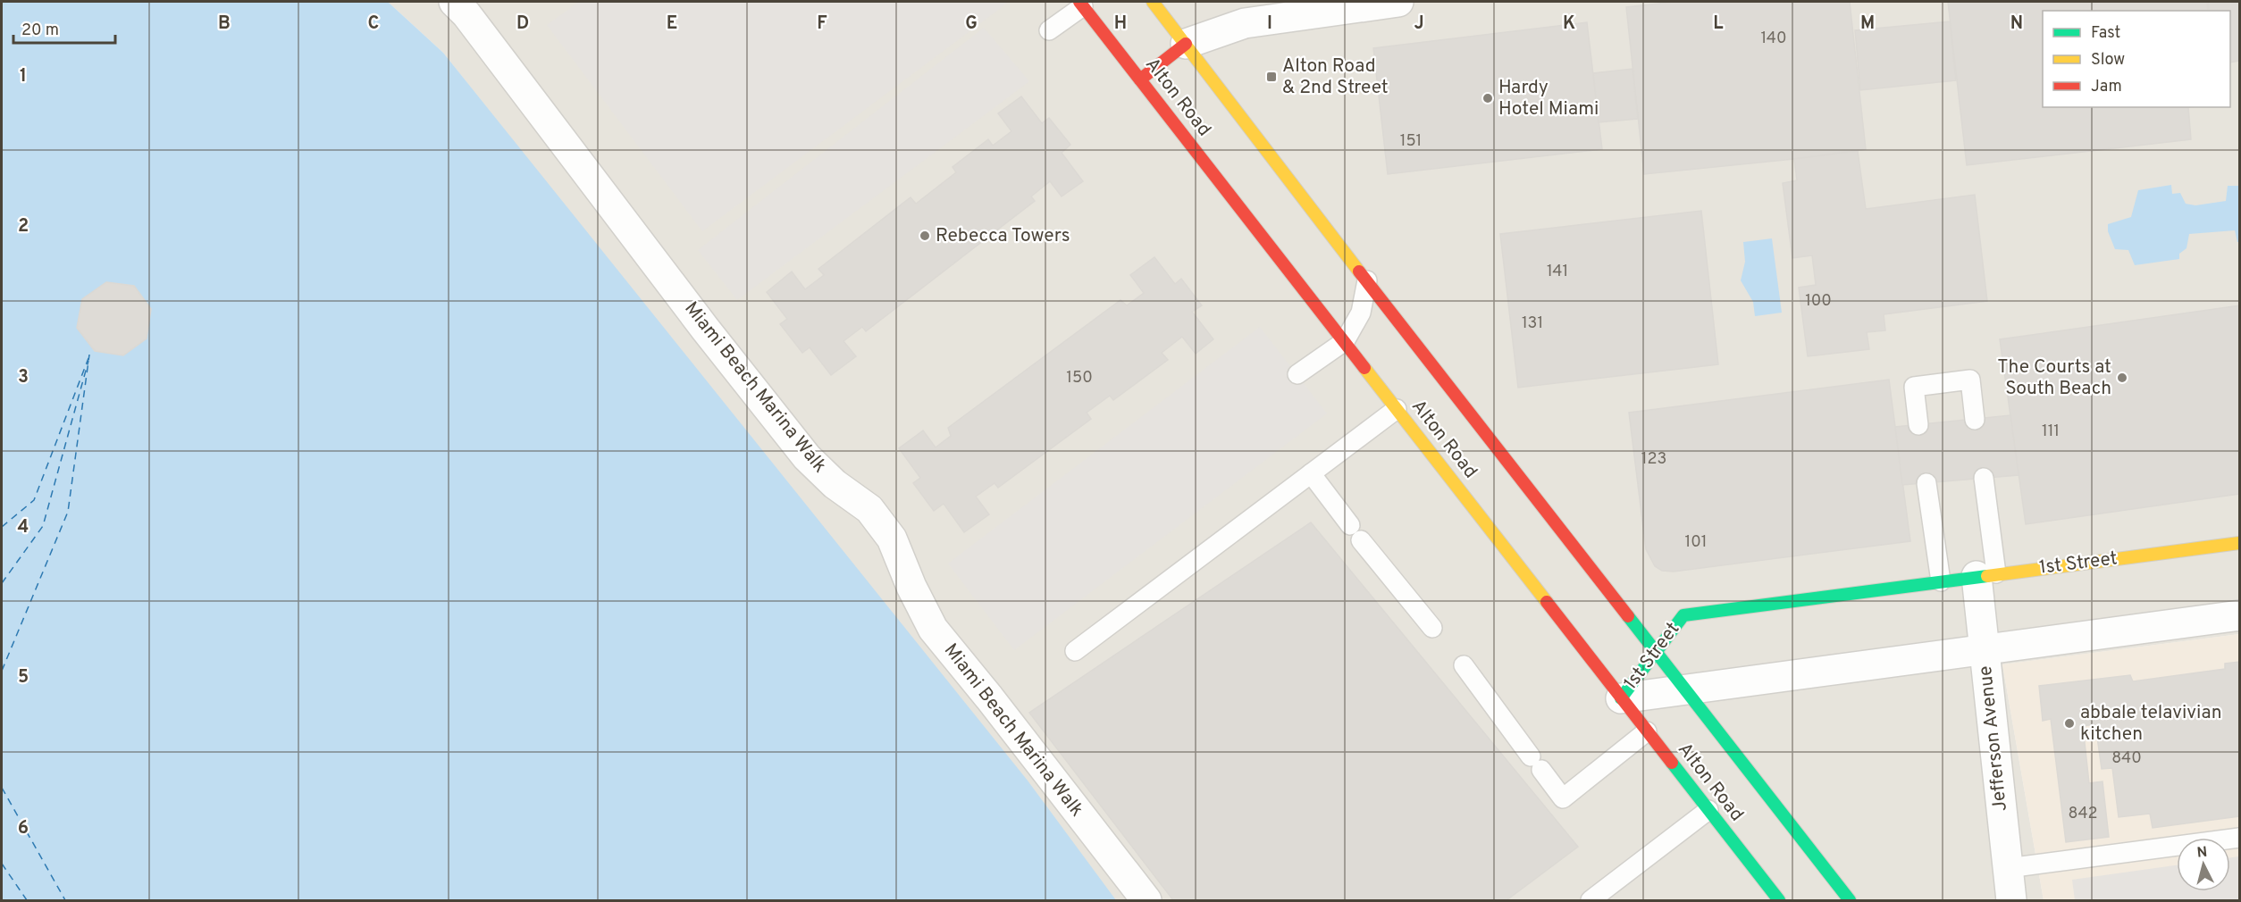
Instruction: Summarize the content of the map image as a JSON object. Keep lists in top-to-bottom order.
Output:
{
  "streets": {
    "street": [
      "Alton Road",
      "Miami Beach Marina Walk",
      "1st Street",
      "Jefferson Avenue"
    ]
  },
  "crossings": [
    ["Alton Road", "1st Street"],
    ["1st Street", "Jefferson Avenue"]
  ],
  "places": {
    "transit": ["Alton Road & 2nd Street"],
    "other": [
      "Hardy Hotel Miami",
      "Rebecca Towers",
      "The Courts at South Beach",
      "abbale telavivian kitchen"
    ]
  },
  "house_numbers": [
    "140",
    "151",
    "141",
    "100",
    "131",
    "150",
    "111",
    "123",
    "101",
    "840",
    "842"
  ],
  "legend": ["Fast", "Slow", "Jam"],
  "scale_bar": "20 m",
  "north": "top",
  "grid": {
    "columns": [
      "B",
      "C",
      "D",
      "E",
      "F",
      "G",
      "H",
      "I",
      "J",
      "K",
      "L",
      "M",
      "N"
    ],
    "rows": [
      "1",
      "2",
      "3",
      "4",
      "5",
      "6"
    ]
  }
}
